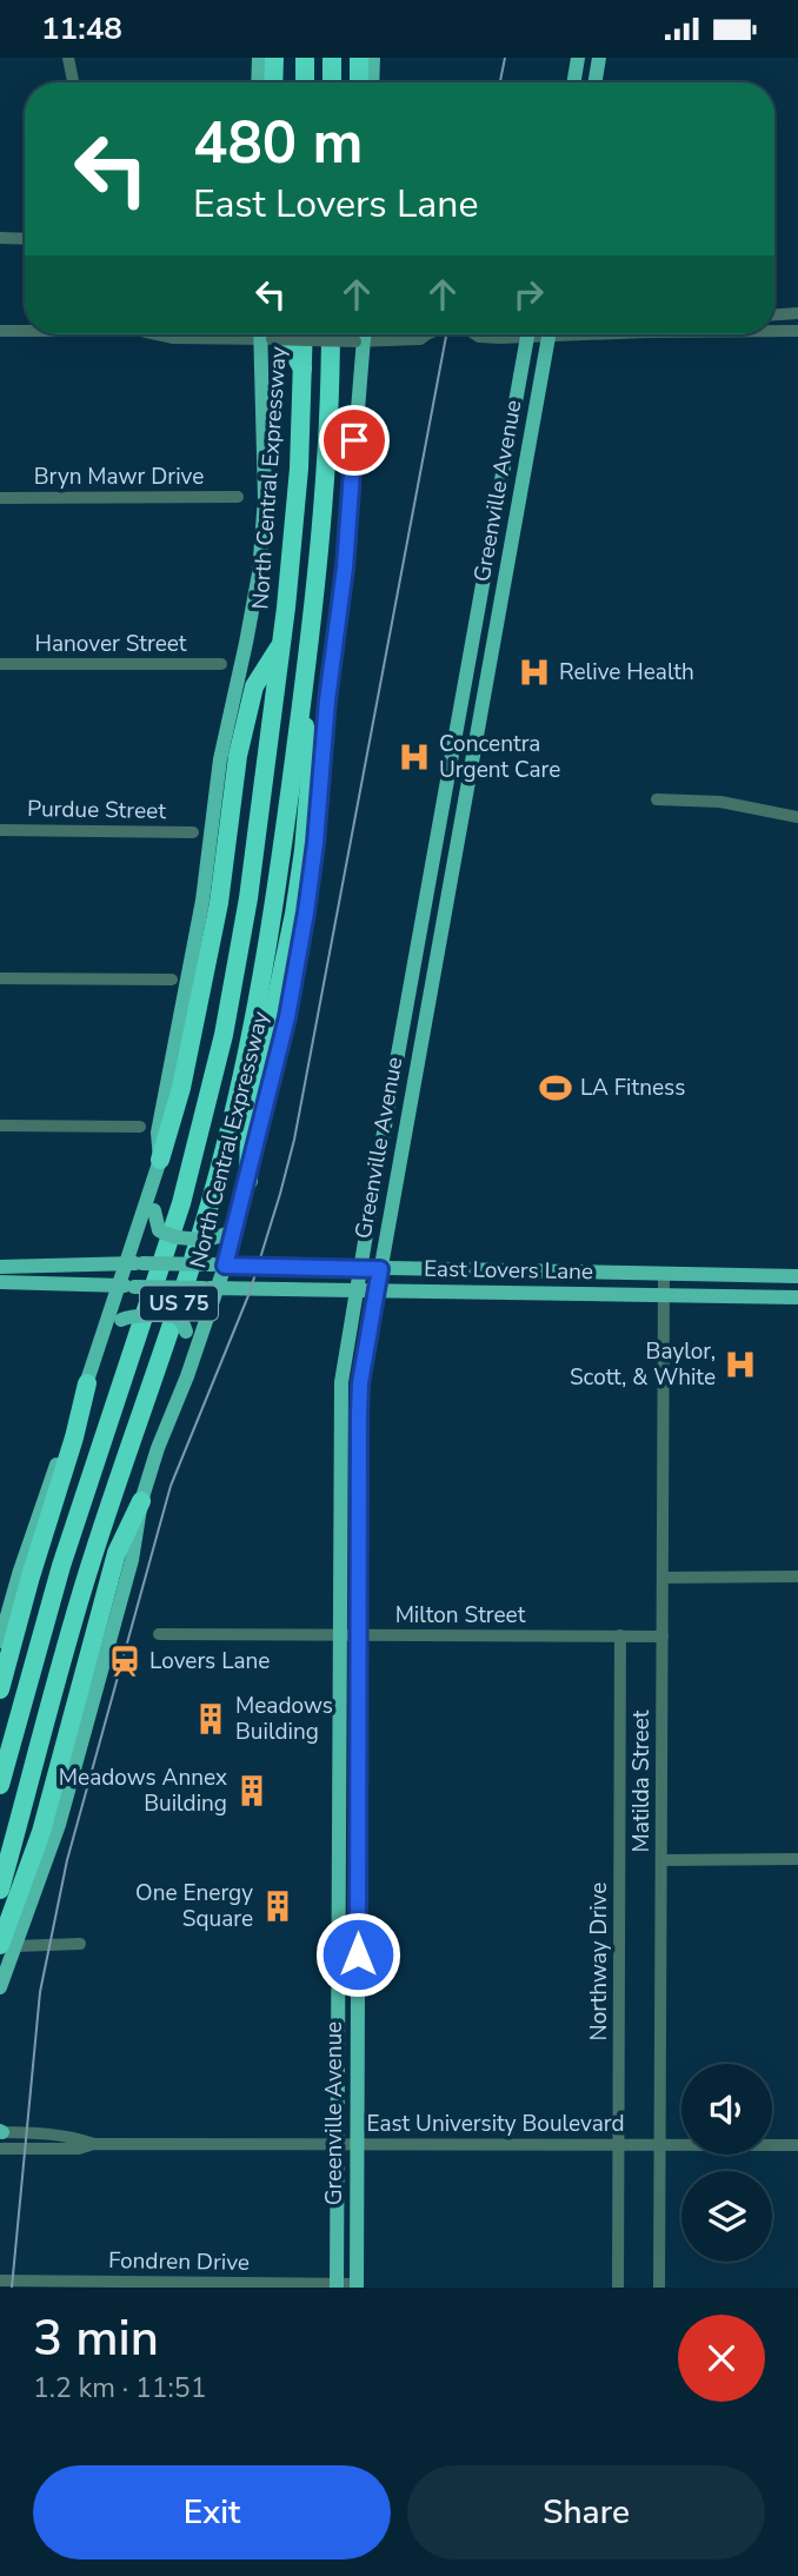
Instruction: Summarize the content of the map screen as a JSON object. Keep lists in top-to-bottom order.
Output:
{
  "streets": {
    "highway": ["North Central Expressway", "US 75"],
    "main road": ["Greenville Avenue", "East Lovers Lane"],
    "street": [
      "Bryn Mawr Drive",
      "Hanover Street",
      "Purdue Street",
      "Milton Street",
      "Matilda Street",
      "Northway Drive",
      "East University Boulevard",
      "Fondren Drive"
    ]
  },
  "crossings": [
    ["North Central Expressway", "East Lovers Lane"],
    ["Greenville Avenue", "East Lovers Lane"],
    ["Greenville Avenue", "Milton Street"],
    ["Greenville Avenue", "East University Boulevard"],
    ["Greenville Avenue", "Fondren Drive"],
    ["East Lovers Lane", "Matilda Street"],
    ["Milton Street", "Matilda Street"],
    ["Milton Street", "Northway Drive"],
    ["Matilda Street", "East University Boulevard"],
    ["Northway Drive", "East University Boulevard"]
  ],
  "places": {
    "hospital": ["Relive Health", "Concentra Urgent Care", "Baylor, Scott, & White"],
    "sports": ["LA Fitness"],
    "station": ["Lovers Lane"],
    "building": ["Meadows Building", "Meadows Annex Building", "One Energy Square"]
  },
  "page": {
    "status": "11:48",
    "turn": ["480 m", "East Lovers Lane"],
    "heading": ["3 min", "1.2 km · 11:51"],
    "buttons": ["Exit", "Share"]
  }
}
